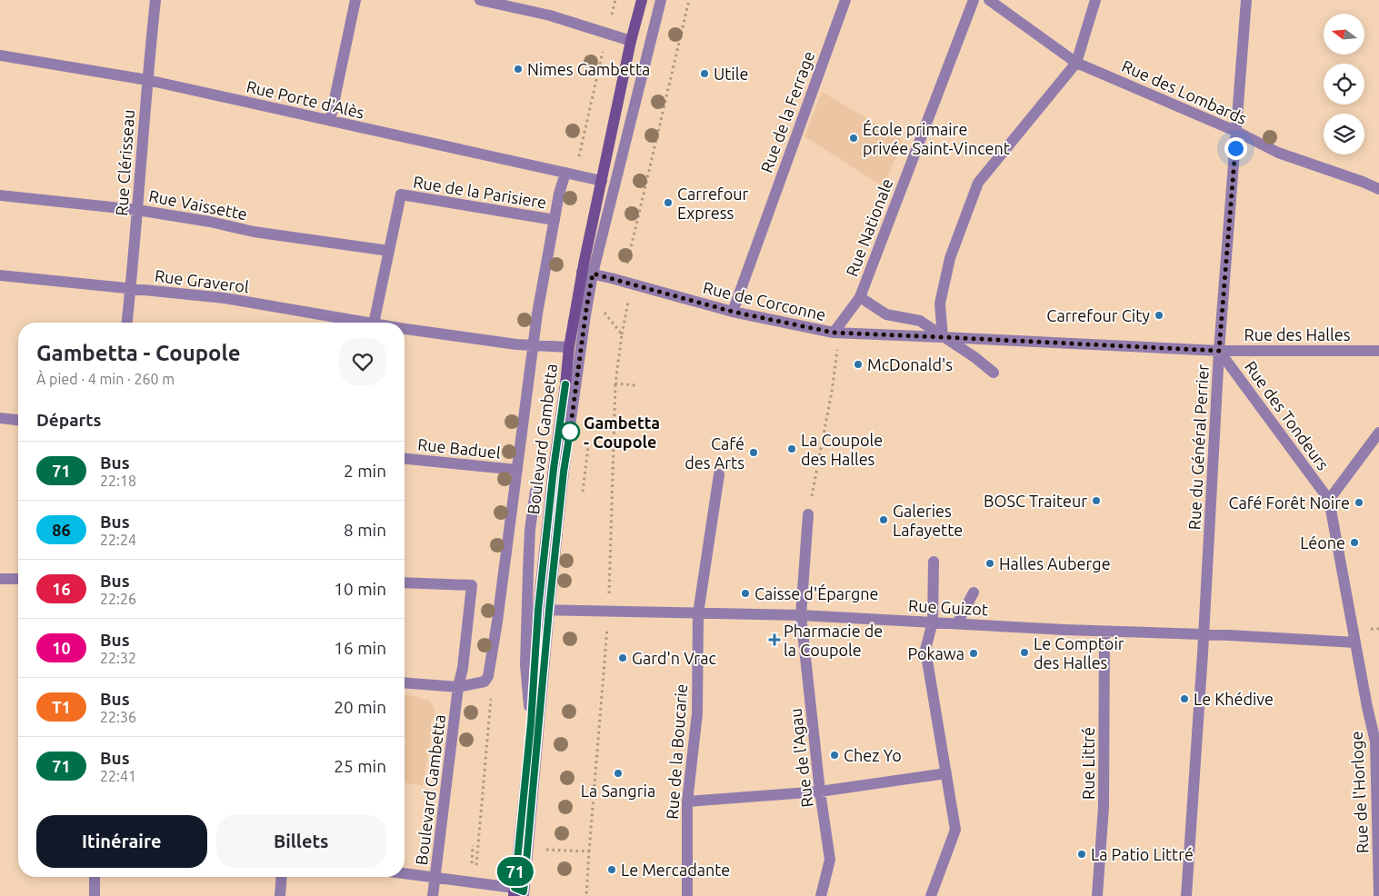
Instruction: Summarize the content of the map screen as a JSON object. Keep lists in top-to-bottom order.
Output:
{
  "streets": {
    "street": [
      "Rue des Lombards",
      "Rue Porte d'Alès",
      "Rue de la Ferrage",
      "Rue Clérisseau",
      "Rue de la Parisiere",
      "Rue Vaissette",
      "Rue Nationale",
      "Rue Graverol",
      "Rue de Corconne",
      "Rue des Halles",
      "Rue des Tondeurs",
      "Boulevard Gambetta",
      "Rue du Général Perrier",
      "Rue Baduel",
      "Rue Guizot",
      "Rue de la Boucarie",
      "Rue de l'Agau",
      "Rue Littré",
      "Rue de l'Horloge"
    ]
  },
  "crossings": [
    ["Rue des Lombards", "Rue du Général Perrier"],
    ["Rue Porte d'Alès", "Rue Clérisseau"],
    ["Rue Porte d'Alès", "Boulevard Gambetta"],
    ["Rue de la Ferrage", "Rue de Corconne"],
    ["Rue Clérisseau", "Rue Vaissette"],
    ["Rue Clérisseau", "Rue Graverol"],
    ["Rue de la Parisiere", "Rue Vaissette"],
    ["Rue de la Parisiere", "Boulevard Gambetta"],
    ["Rue Nationale", "Rue de Corconne"],
    ["Rue Graverol", "Boulevard Gambetta"],
    ["Rue de Corconne", "Rue des Halles"],
    ["Rue de Corconne", "Boulevard Gambetta"],
    ["Rue des Halles", "Rue des Tondeurs"],
    ["Rue des Halles", "Rue du Général Perrier"],
    ["Rue des Tondeurs", "Rue du Général Perrier"],
    ["Rue des Tondeurs", "Rue de l'Horloge"],
    ["Boulevard Gambetta", "Rue Baduel"],
    ["Boulevard Gambetta", "Rue Guizot"],
    ["Rue du Général Perrier", "Rue Guizot"],
    ["Rue Guizot", "Rue de la Boucarie"],
    ["Rue Guizot", "Rue de l'Agau"],
    ["Rue Guizot", "Rue Littré"],
    ["Rue Guizot", "Rue de l'Horloge"]
  ],
  "places": {
    "other": [
      "Nimes Gambetta",
      "Utile",
      "École primaire privée Saint-Vincent",
      "Carrefour Express",
      "Carrefour City",
      "McDonald's",
      "Gambetta - Coupole",
      "La Coupole des Halles",
      "Café des Arts",
      "BOSC Traiteur",
      "Café Forêt Noire",
      "Galeries Lafayette",
      "Léone",
      "Halles Auberge",
      "Caisse d'Épargne",
      "Le Comptoir des Halles",
      "Pokawa",
      "Gard'n Vrac",
      "Le Khédive",
      "Chez Yo",
      "La Sangria",
      "La Patio Littré",
      "Le Mercadante"
    ],
    "health": ["Pharmacie de la Coupole"]
  },
  "lines": ["bus line 71"],
  "north": "left",
  "page": {
    "on_map": "71",
    "heading": [
      ["Gambetta - Coupole", "À pied · 4 min · 260 m"],
      "Départs"
    ],
    "list": [
      {
        "mark": "71",
        "name": "Bus",
        "note": "22:18",
        "value": "2 min"
      },
      {
        "mark": "86",
        "name": "Bus",
        "note": "22:24",
        "value": "8 min"
      },
      {
        "mark": "16",
        "name": "Bus",
        "note": "22:26",
        "value": "10 min"
      },
      {
        "mark": "10",
        "name": "Bus",
        "note": "22:32",
        "value": "16 min"
      },
      {
        "mark": "T1",
        "name": "Bus",
        "note": "22:36",
        "value": "20 min"
      },
      {
        "mark": "71",
        "name": "Bus",
        "note": "22:41",
        "value": "25 min"
      }
    ],
    "buttons": ["Itinéraire", "Billets"]
  }
}
